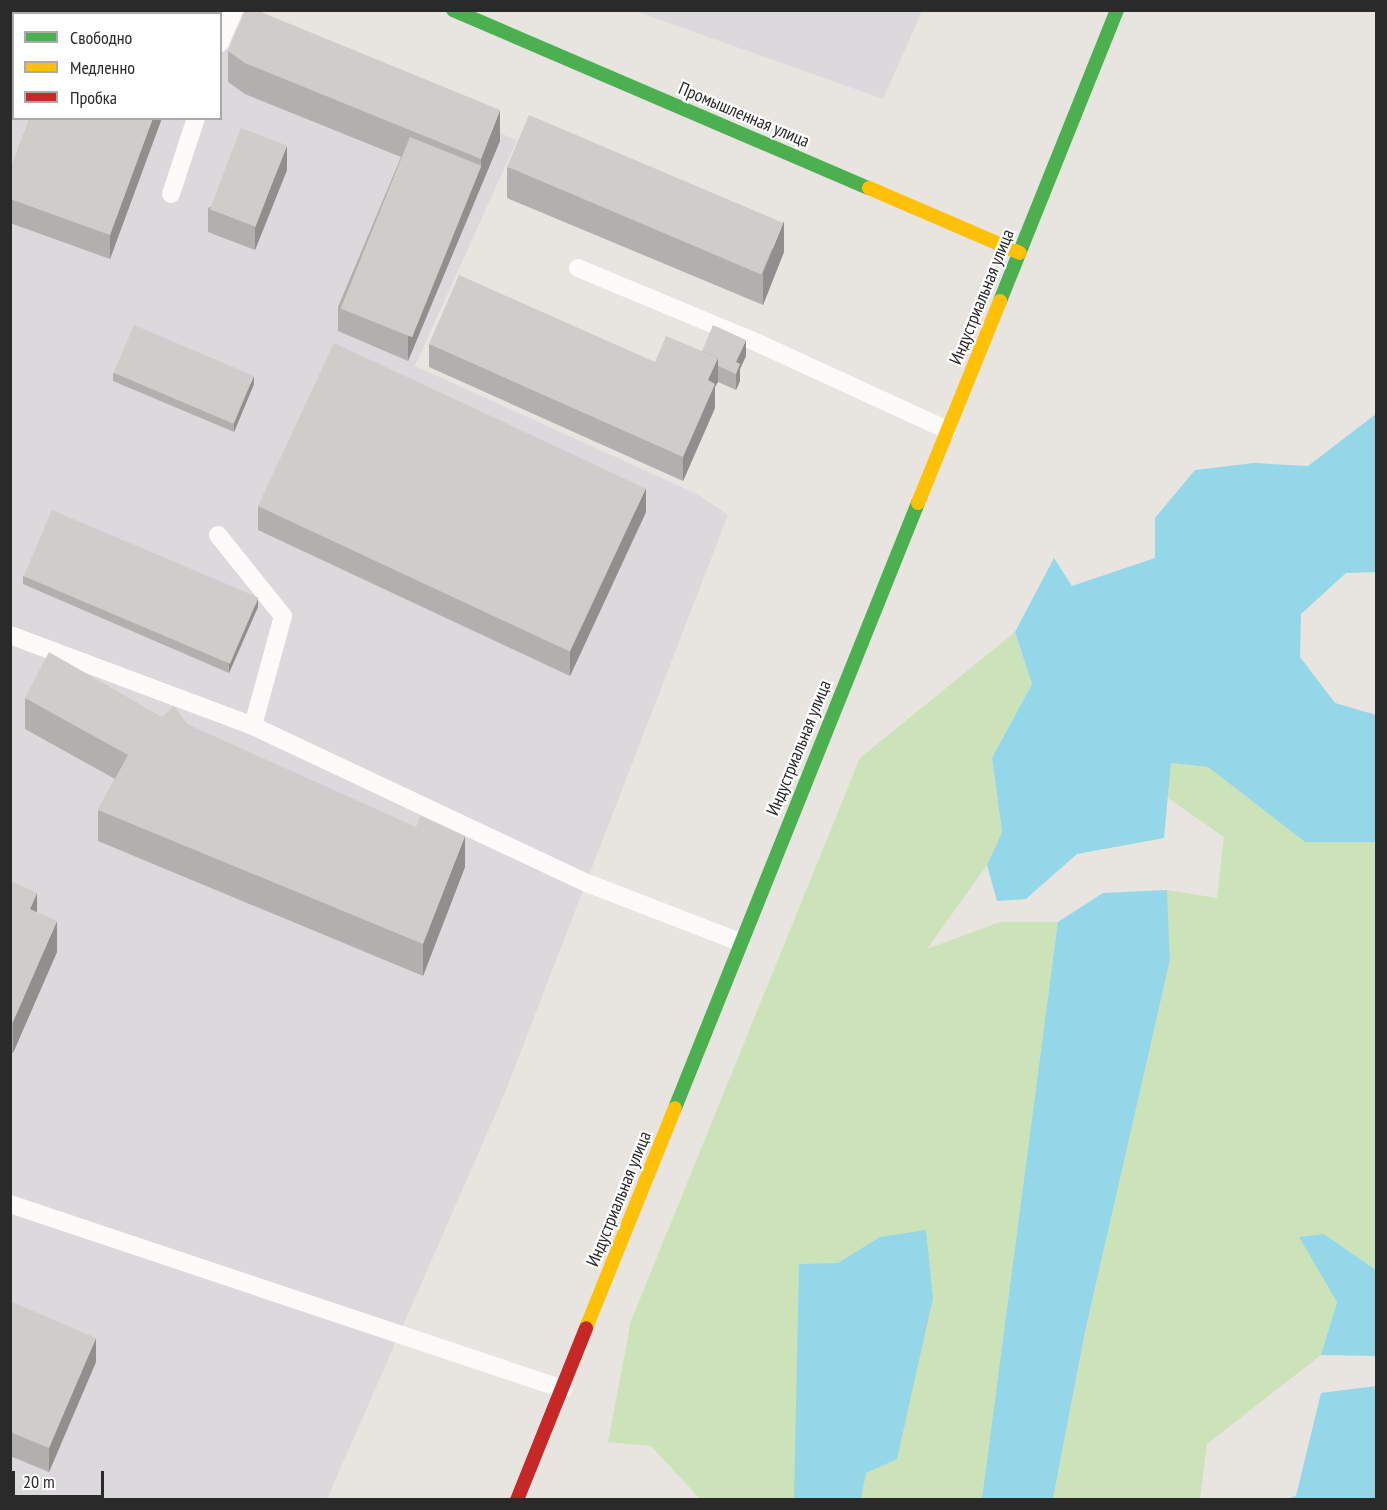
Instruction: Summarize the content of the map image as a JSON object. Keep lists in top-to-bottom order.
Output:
{
  "streets": {
    "main road": ["Промышленная улица", "Индустриальная улица"]
  },
  "crossings": [
    ["Промышленная улица", "Индустриальная улица"]
  ],
  "legend": ["Свободно", "Медленно", "Пробка"],
  "scale_bar": "20 m"
}
